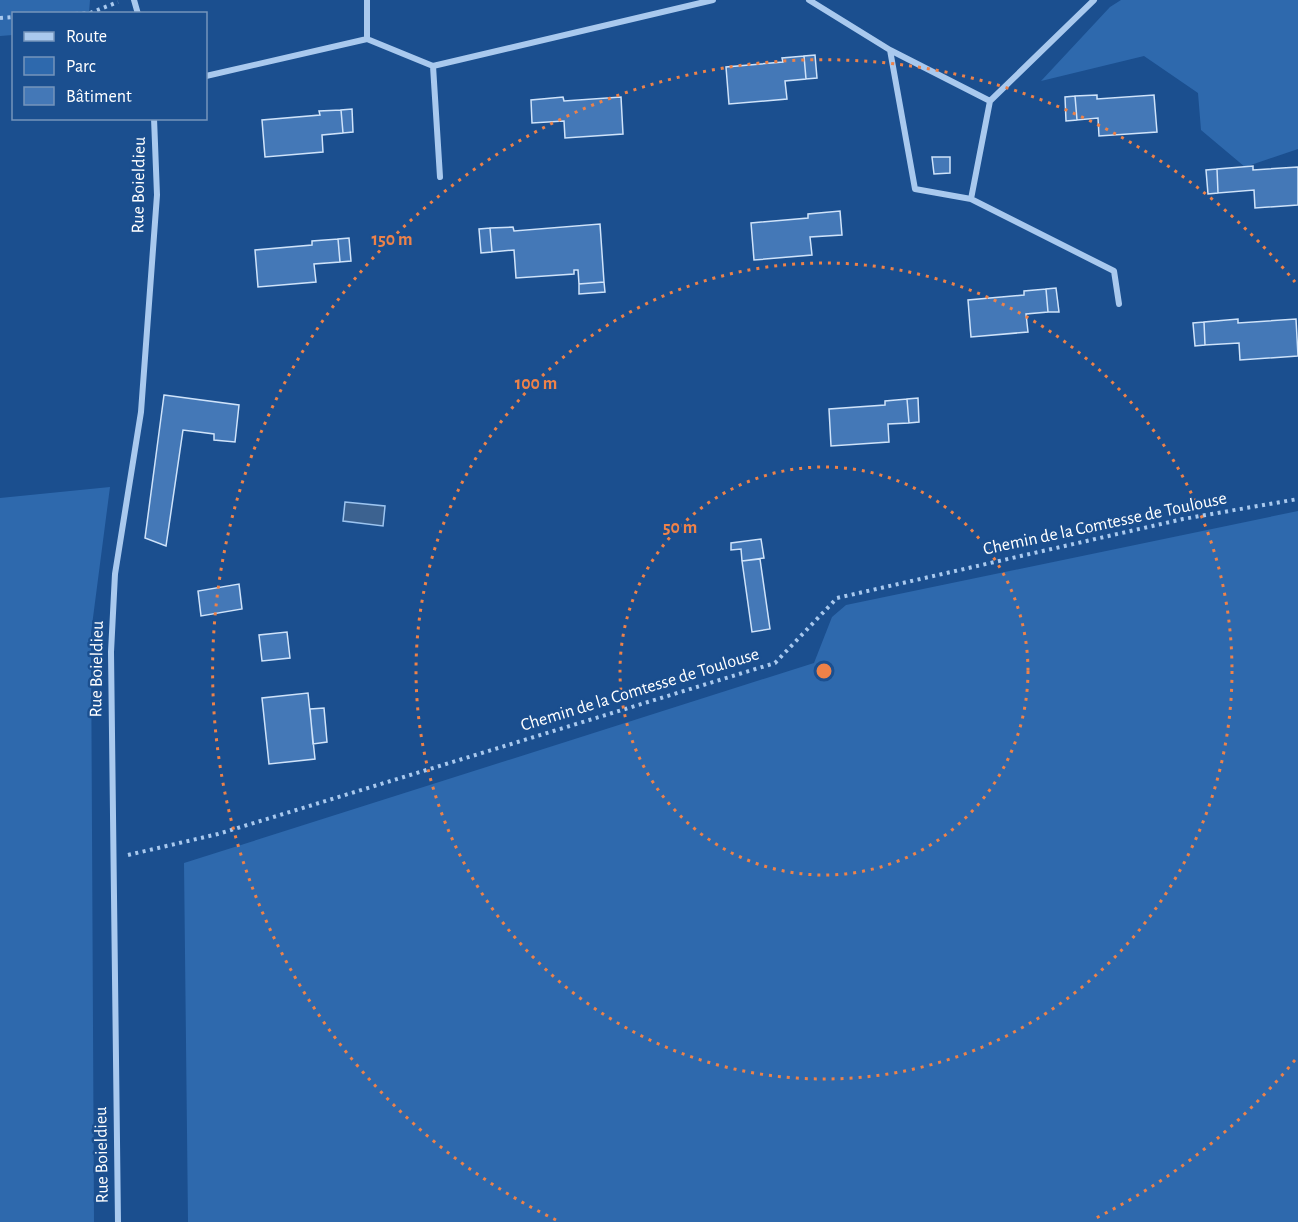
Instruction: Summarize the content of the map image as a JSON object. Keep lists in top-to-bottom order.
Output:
{
  "streets": {
    "street": ["Rue Boieldieu"],
    "path": ["Chemin de la Comtesse de Toulouse"]
  },
  "crossings": [
    ["Rue Boieldieu", "Chemin de la Comtesse de Toulouse"]
  ],
  "legend": ["Route", "Parc", "Bâtiment"],
  "rings": ["150 m", "100 m", "50 m"]
}
